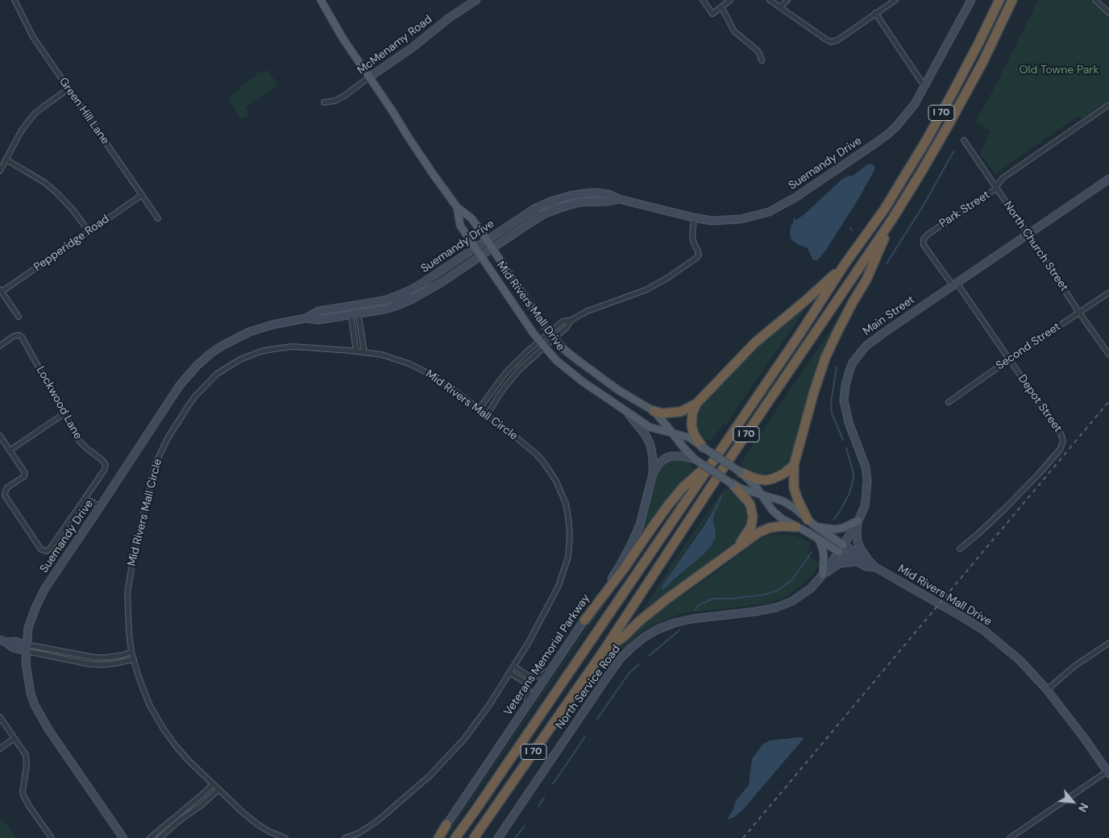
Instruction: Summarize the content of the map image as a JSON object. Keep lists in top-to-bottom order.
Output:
{
  "streets": {
    "highway": ["I 70"],
    "main road": ["Mid Rivers Mall Drive"],
    "street": [
      "McMenamy Road",
      "Green Hill Lane",
      "Suemandy Drive",
      "Park Street",
      "Pepperidge Road",
      "North Church Street",
      "Main Street",
      "Second Street",
      "Lockwood Lane",
      "Depot Street",
      "Mid Rivers Mall Circle",
      "Veterans Memorial Parkway",
      "North Service Road"
    ]
  },
  "crossings": [
    ["McMenamy Road", "Mid Rivers Mall Drive"],
    ["Green Hill Lane", "Pepperidge Road"],
    ["Suemandy Drive", "Mid Rivers Mall Drive"],
    ["Park Street", "North Church Street"],
    ["Park Street", "Main Street"],
    ["Park Street", "Depot Street"],
    ["North Church Street", "Main Street"],
    ["North Church Street", "Second Street"],
    ["Mid Rivers Mall Drive", "Main Street"],
    ["Mid Rivers Mall Drive", "Veterans Memorial Parkway"],
    ["Mid Rivers Mall Drive", "North Service Road"],
    ["Main Street", "Depot Street"],
    ["Main Street", "North Service Road"],
    ["Second Street", "Depot Street"]
  ],
  "parks": ["Old Towne Park"],
  "north": "bottom right"
}
